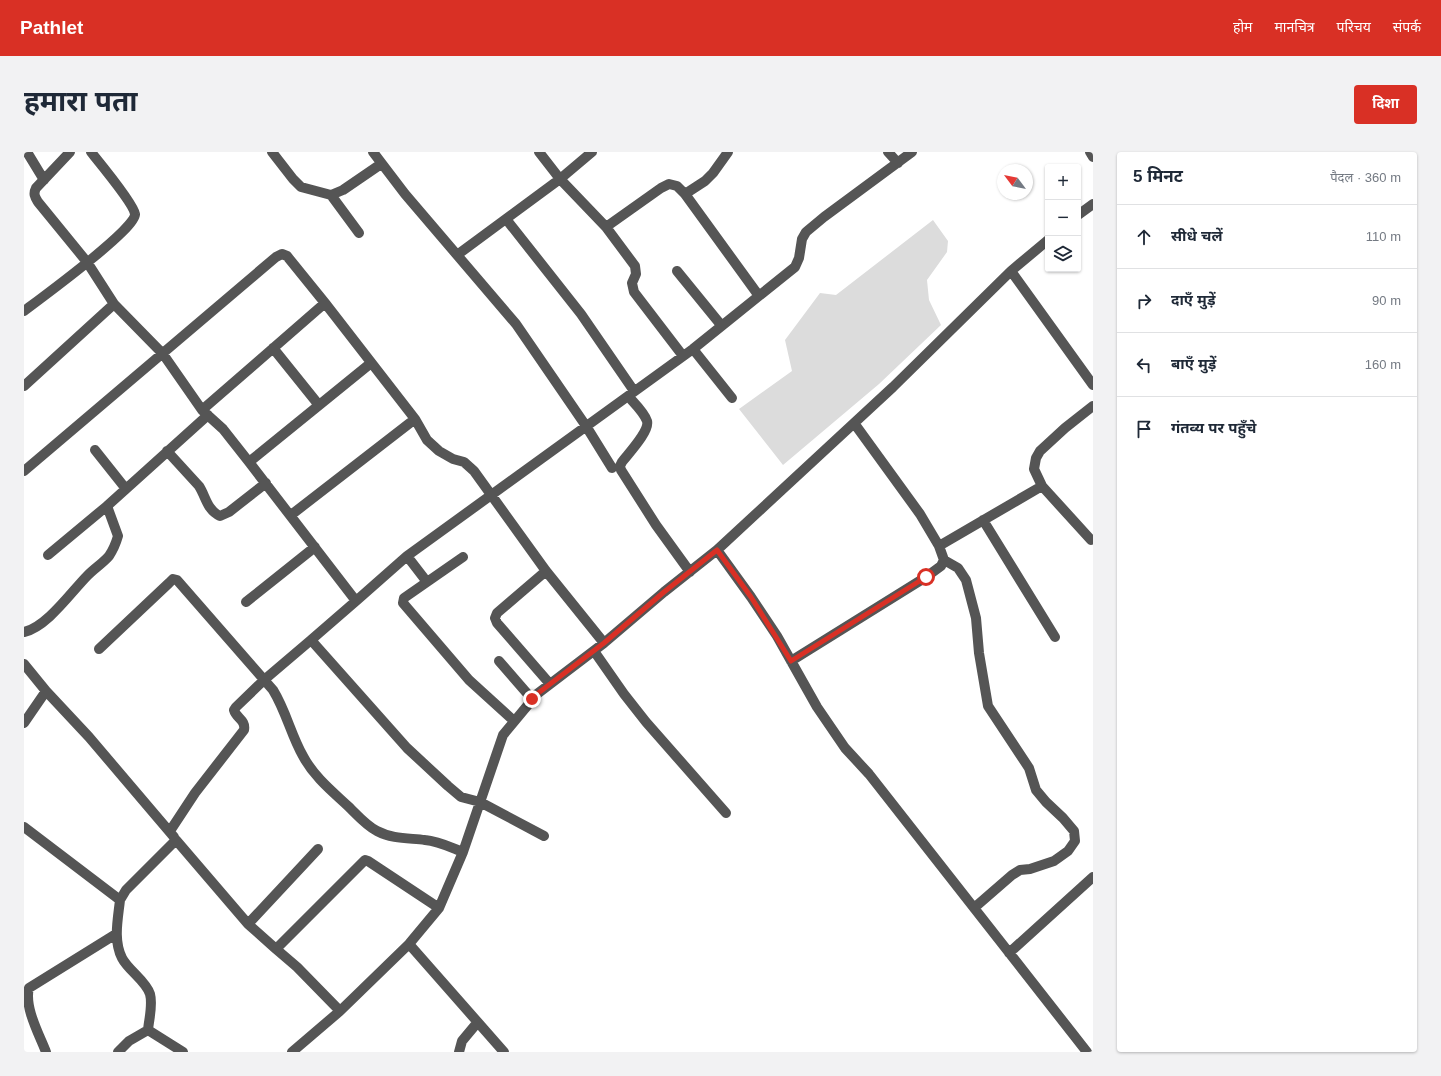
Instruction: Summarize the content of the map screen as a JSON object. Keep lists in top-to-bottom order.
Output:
{
  "north": "top left",
  "page": {
    "header": "Pathlet",
    "nav": [
      "होम",
      "मानचित्र",
      "परिचय",
      "संपर्क"
    ],
    "buttons": "दिशा",
    "title": "हमारा पता",
    "heading": ["5 मिनट", "पैदल · 360 m"],
    "map_buttons": ["+", "−"],
    "list": [
      ["सीधे चलें", "110 m"],
      ["दाएँ मुड़ें", "90 m"],
      ["बाएँ मुड़ें", "160 m"],
      "गंतव्य पर पहुँचे"
    ]
  }
}
